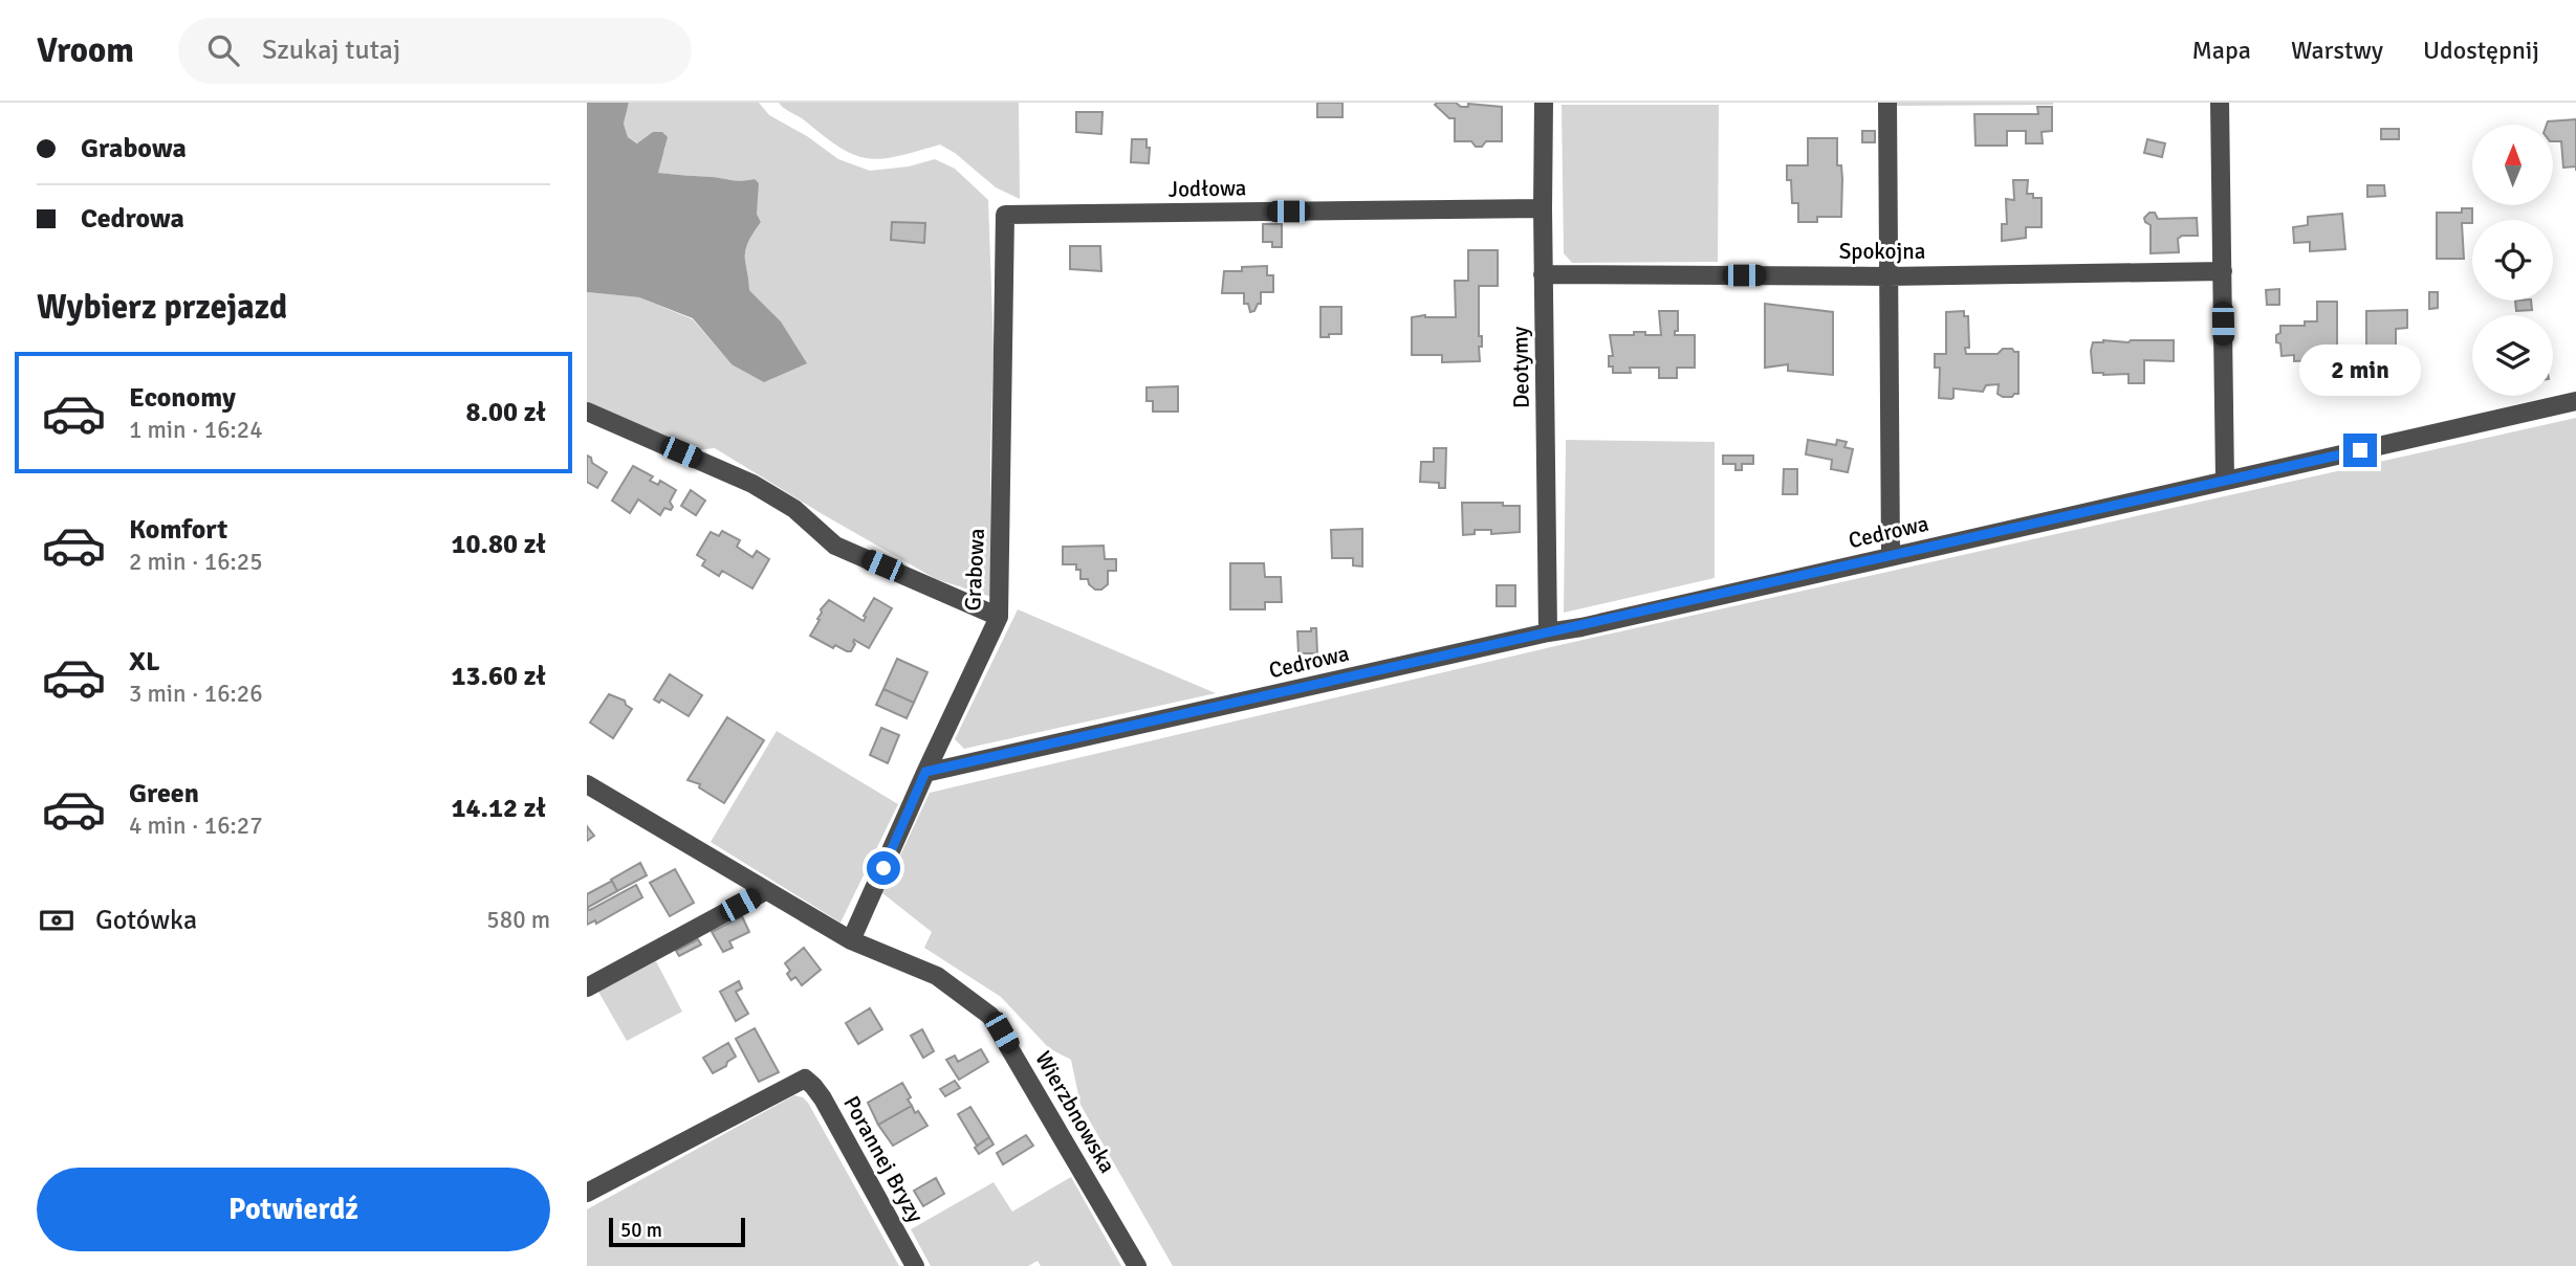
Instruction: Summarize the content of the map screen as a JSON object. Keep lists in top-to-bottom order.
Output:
{
  "streets": {
    "street": [
      "Jodłowa",
      "Spokojna",
      "Deotymy",
      "Cedrowa",
      "Grabowa",
      "Wierzbnowska",
      "Porannej Bryzy"
    ]
  },
  "crossings": [
    ["Jodłowa", "Deotymy"],
    ["Jodłowa", "Grabowa"],
    ["Spokojna", "Deotymy"],
    ["Deotymy", "Cedrowa"],
    ["Cedrowa", "Grabowa"],
    ["Grabowa", "Wierzbnowska"]
  ],
  "scale_bar": "50 m",
  "north": "top",
  "page": {
    "header": "Vroom",
    "search": "Szukaj tutaj",
    "nav": ["Mapa", "Warstwy", "Udostępnij"],
    "banner": ["Grabowa", "Cedrowa"],
    "heading": "Wybierz przejazd",
    "bubble": "2 min",
    "list": [
      {
        "name": "Economy",
        "note": "1 min · 16:24",
        "value": "8.00 zł"
      },
      {
        "name": "Komfort",
        "note": "2 min · 16:25",
        "value": "10.80 zł"
      },
      {
        "name": "XL",
        "note": "3 min · 16:26",
        "value": "13.60 zł"
      },
      {
        "name": "Green",
        "note": "4 min · 16:27",
        "value": "14.12 zł"
      }
    ],
    "pay": ["Gotówka", "580 m"],
    "buttons": "Potwierdź",
    "scale": "50 m"
  }
}
